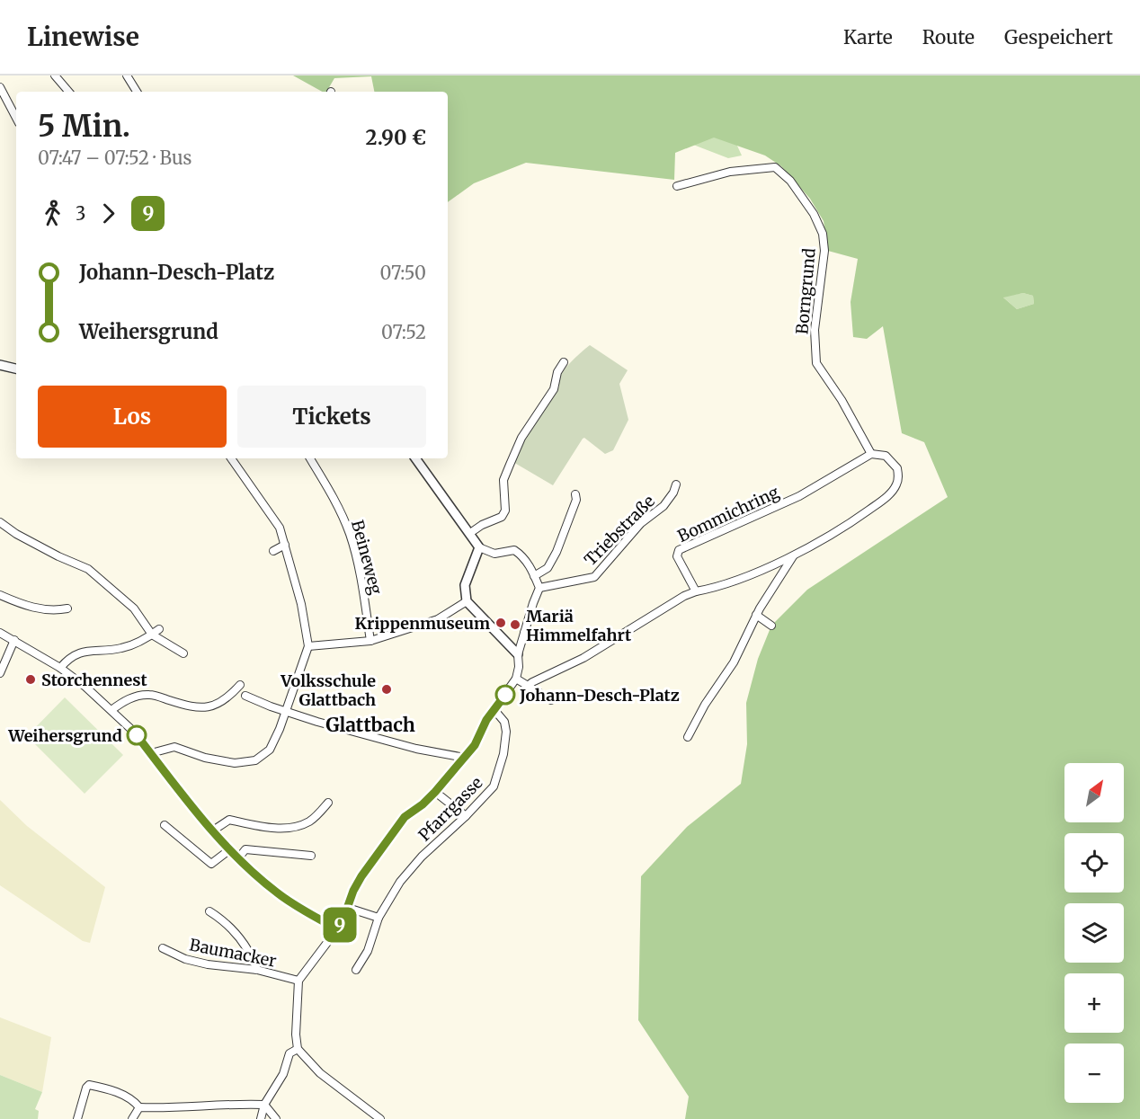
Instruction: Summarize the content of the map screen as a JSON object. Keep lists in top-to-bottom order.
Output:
{
  "streets": {
    "street": [
      "Borngrund",
      "Bommichring",
      "Triebstraße",
      "Beineweg",
      "Pfarrgasse",
      "Baumacker"
    ]
  },
  "crossings": [
    ["Borngrund", "Bommichring"]
  ],
  "districts": ["Glattbach"],
  "places": [
    "Krippenmuseum",
    "Mariä Himmelfahrt",
    "Storchennest",
    "Volksschule Glattbach",
    "Johann-Desch-Platz",
    "Weihersgrund"
  ],
  "lines": ["bus line 9"],
  "north": "top right",
  "page": {
    "header": "Linewise",
    "nav": ["Karte", "Route", "Gespeichert"],
    "on_map": "9",
    "heading": ["5 Min.", "07:47 – 07:52 · Bus", "2.90 €"],
    "legs": ["3", "9"],
    "list": [
      {
        "name": "Johann-Desch-Platz",
        "value": "07:50"
      },
      {
        "name": "Weihersgrund",
        "value": "07:52"
      }
    ],
    "buttons": ["Los", "Tickets"],
    "map_buttons": ["+", "−"]
  }
}
